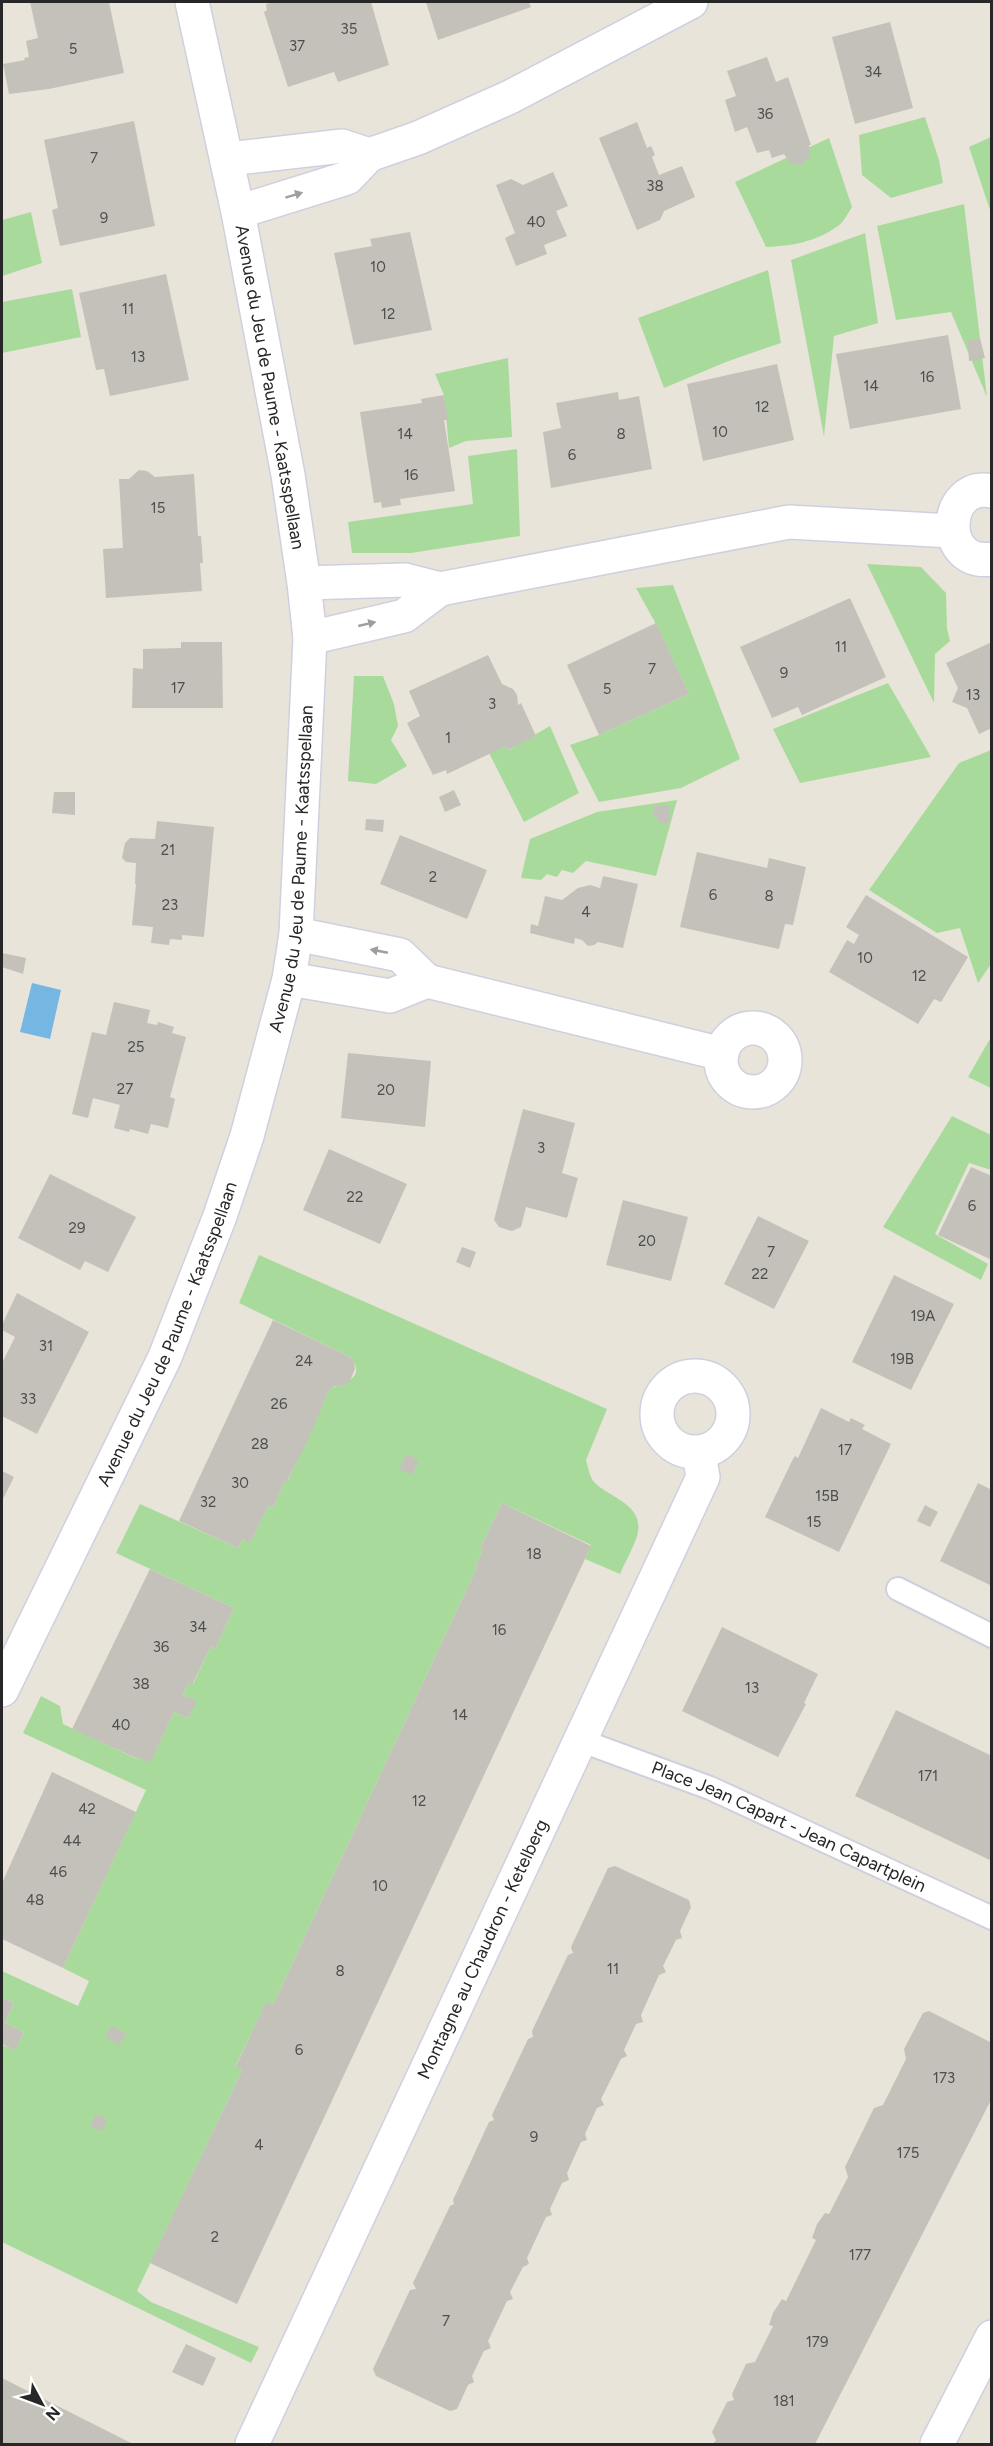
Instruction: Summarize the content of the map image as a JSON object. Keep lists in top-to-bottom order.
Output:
{
  "streets": {
    "street": ["Avenue du Jeu de Paume - Kaatsspellaan", "Montagne au Chaudron - Ketelberg"],
    "lane": ["Place Jean Capart - Jean Capartplein"]
  },
  "crossings": [
    ["Place Jean Capart - Jean Capartplein", "Montagne au Chaudron - Ketelberg"]
  ],
  "house_numbers": [
    "35",
    "37",
    "5",
    "34",
    "36",
    "7",
    "38",
    "9",
    "40",
    "10",
    "11",
    "12",
    "13",
    "16",
    "14",
    "12",
    "10",
    "14",
    "8",
    "6",
    "16",
    "15",
    "11",
    "7",
    "9",
    "17",
    "5",
    "13",
    "3",
    "1",
    "21",
    "2",
    "6",
    "8",
    "23",
    "4",
    "10",
    "12",
    "25",
    "27",
    "20",
    "3",
    "22",
    "6",
    "29",
    "20",
    "7",
    "22",
    "19A",
    "31",
    "19B",
    "24",
    "33",
    "26",
    "28",
    "17",
    "30",
    "15B",
    "32",
    "15",
    "18",
    "34",
    "16",
    "36",
    "38",
    "13",
    "14",
    "40",
    "171",
    "12",
    "42",
    "44",
    "46",
    "10",
    "48",
    "11",
    "8",
    "6",
    "173",
    "9",
    "4",
    "175",
    "2",
    "177",
    "7",
    "179",
    "181"
  ],
  "north": "bottom right"
}
